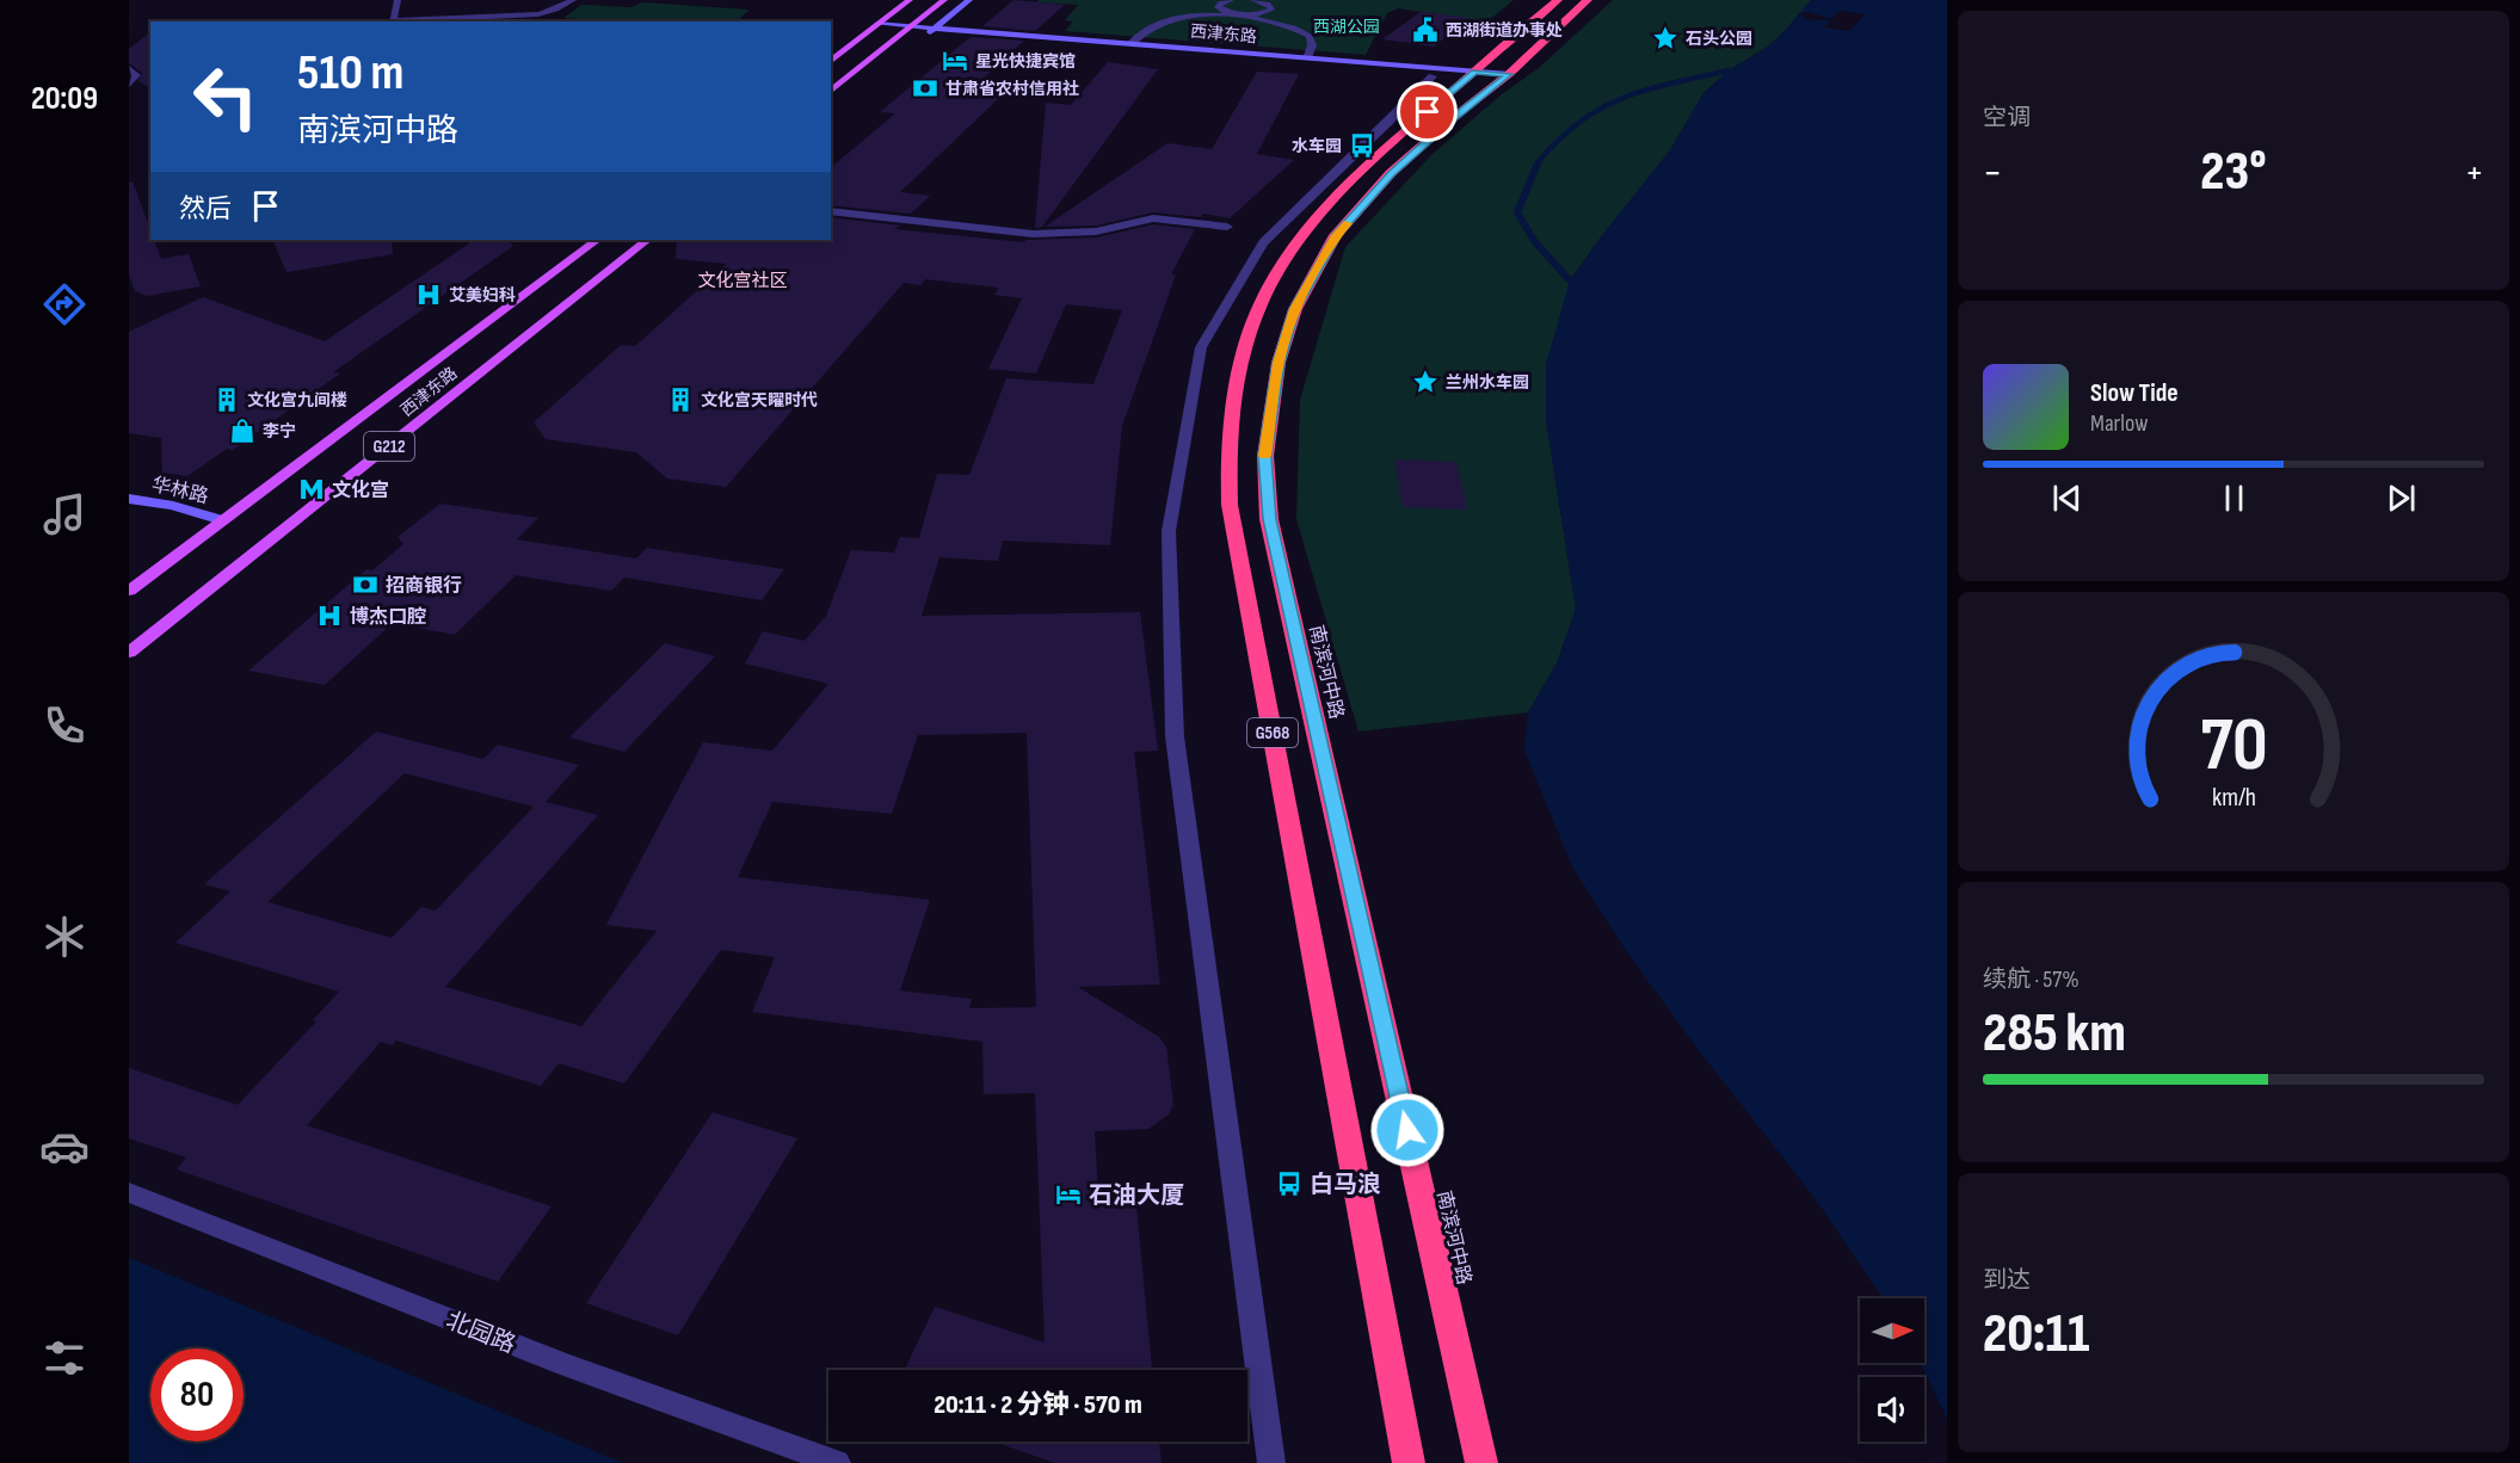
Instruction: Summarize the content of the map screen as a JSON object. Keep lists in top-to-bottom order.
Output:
{
  "streets": {
    "highway": ["南滨河中路", "G568"],
    "main road": ["西津东路", "G212", "华林路"],
    "street": ["北园路"]
  },
  "crossings": [
    ["西津东路", "华林路"],
    ["西津东路", "南滨河中路"],
    ["西津东路", "G568"]
  ],
  "districts": ["文化宫社区"],
  "parks": ["西湖公园"],
  "places": {
    "public building": ["西湖街道办事处"],
    "place": ["石头公园", "兰州水车园"],
    "hotel": ["星光快捷宾馆", "石油大厦"],
    "bank": ["甘肃省农村信用社", "招商银行"],
    "bus stop": ["水车园", "白马浪"],
    "hospital": ["艾美妇科", "博杰口腔"],
    "building": ["文化宫九间楼", "文化宫天矅时代"],
    "shop": ["李宁"],
    "metro station": ["文化宫"]
  },
  "north": "right",
  "page": {
    "tabs": "20:09",
    "tile": [
      "空调",
      ["续航 · 57%", "285 km"],
      ["到达", "20:11"]
    ],
    "turn": ["510 m", "南滨河中路"],
    "heat": ["−", "23°", "+"],
    "then": "然后",
    "song": ["Slow Tide", "Marlow"],
    "limit": "80",
    "trip": "20:11 · 2 分钟 · 570 m",
    "gauge": ["70", "km/h"]
  }
}
